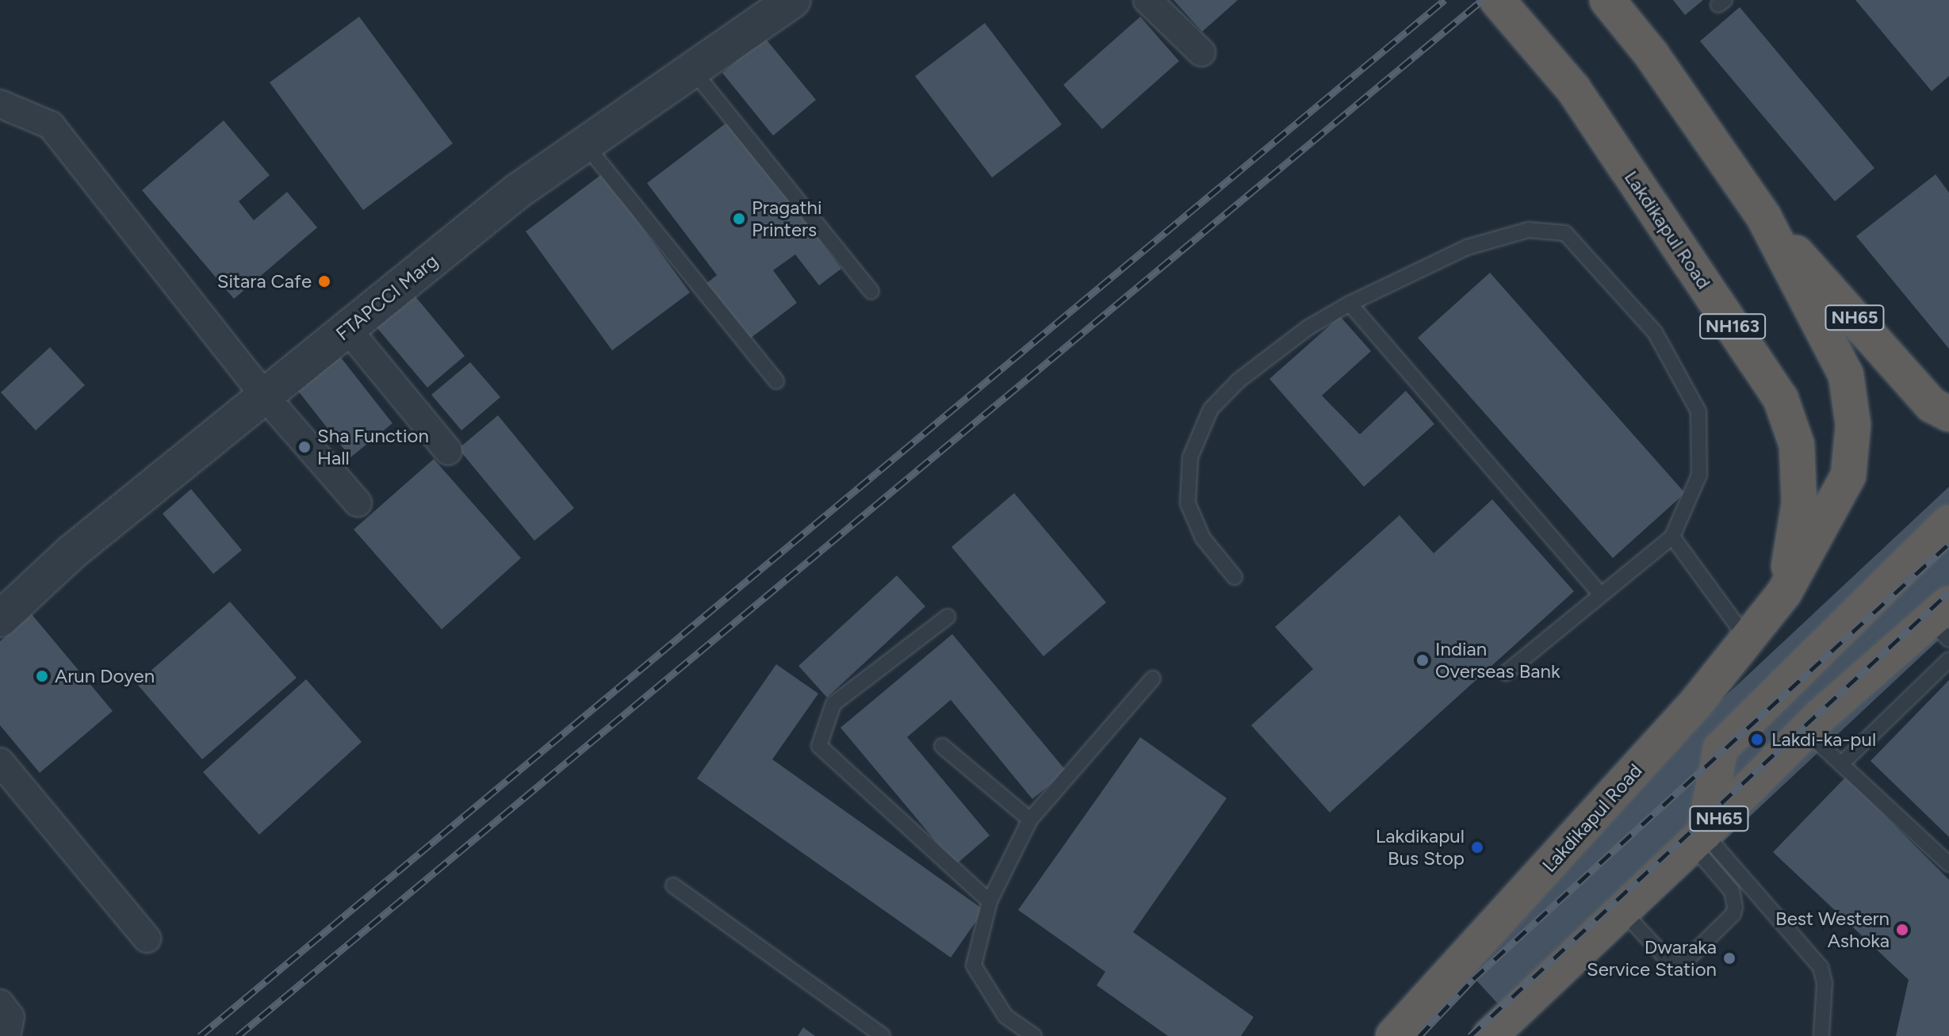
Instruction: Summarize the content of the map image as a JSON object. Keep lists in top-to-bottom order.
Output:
{
  "streets": {
    "highway": ["Lakdikapul Road", "NH65", "NH163"],
    "street": ["FTAPCCI Marg"]
  },
  "places": [
    "Pragathi Printers",
    "Sitara Cafe",
    "Sha Function Hall",
    "Indian Overseas Bank",
    "Arun Doyen",
    "Lakdi-ka-pul",
    "Lakdikapul Bus Stop",
    "Best Western Ashoka",
    "Dwaraka Service Station"
  ]
}
